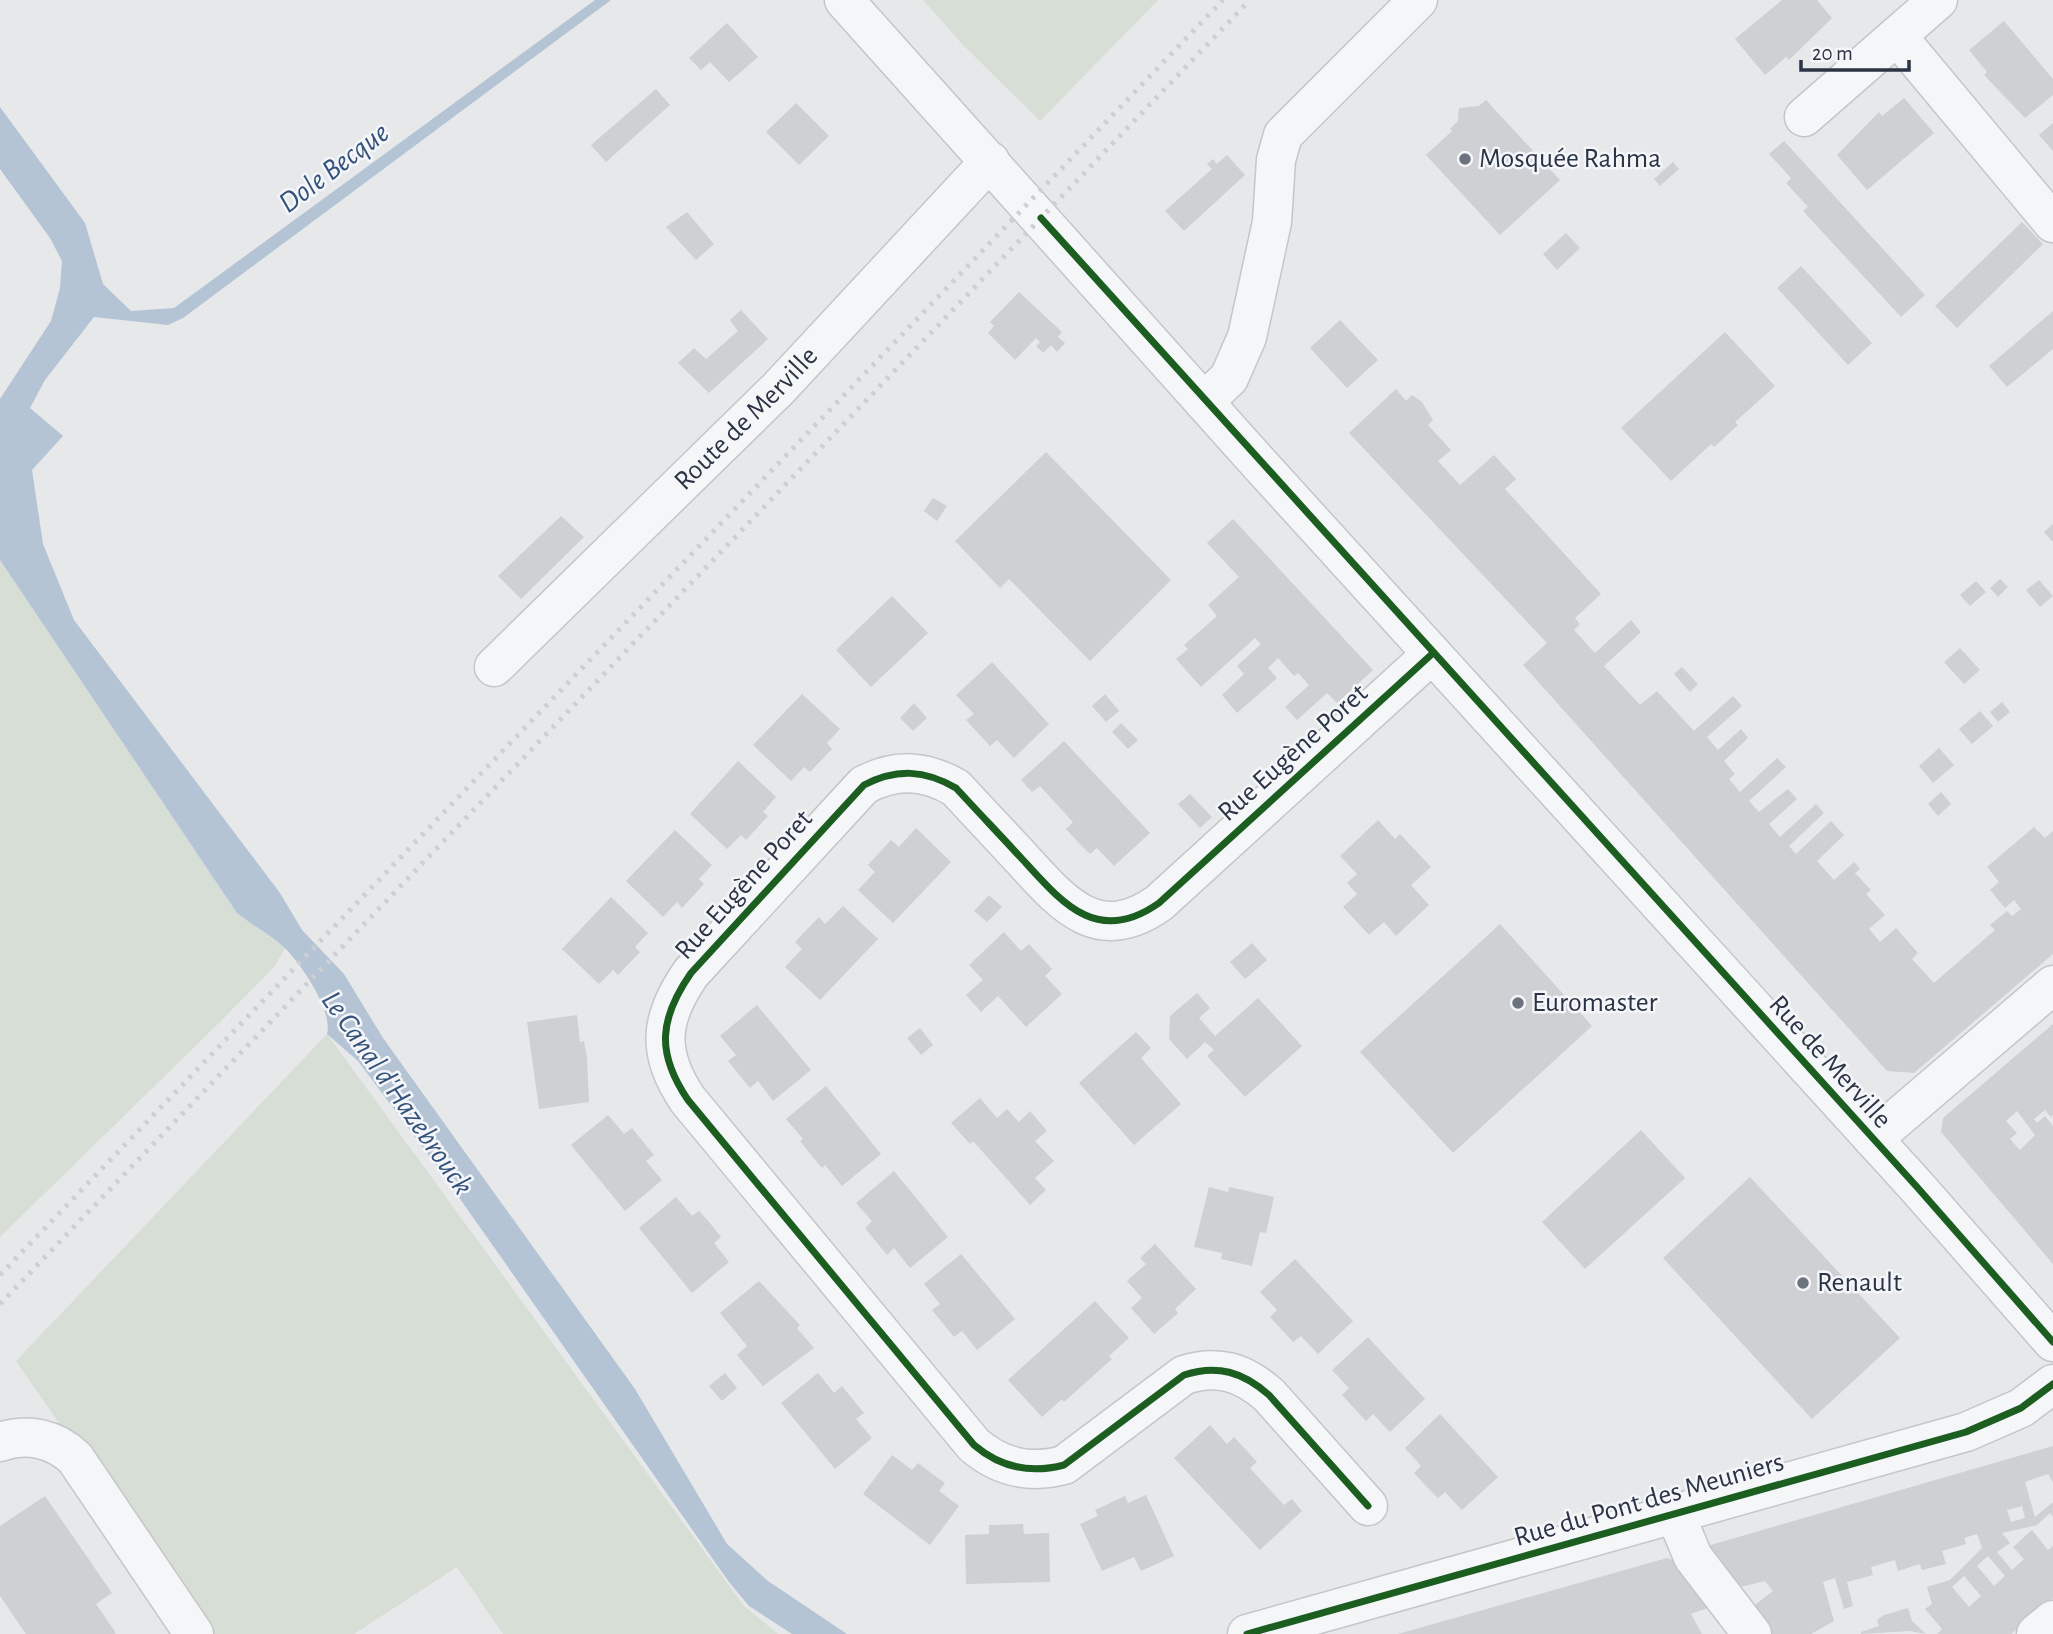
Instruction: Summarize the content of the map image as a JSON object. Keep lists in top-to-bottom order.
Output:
{
  "streets": {
    "street": [
      "Route de Merville",
      "Rue Eugène Poret",
      "Rue de Merville",
      "Rue du Pont des Meuniers"
    ]
  },
  "crossings": [
    ["Route de Merville", "Rue de Merville"],
    ["Rue Eugène Poret", "Rue de Merville"]
  ],
  "water": ["Dole Becque", "Le Canal d'Hazebrouck"],
  "places": ["Mosquée Rahma", "Euromaster", "Renault"],
  "scale_bar": "20 m"
}
